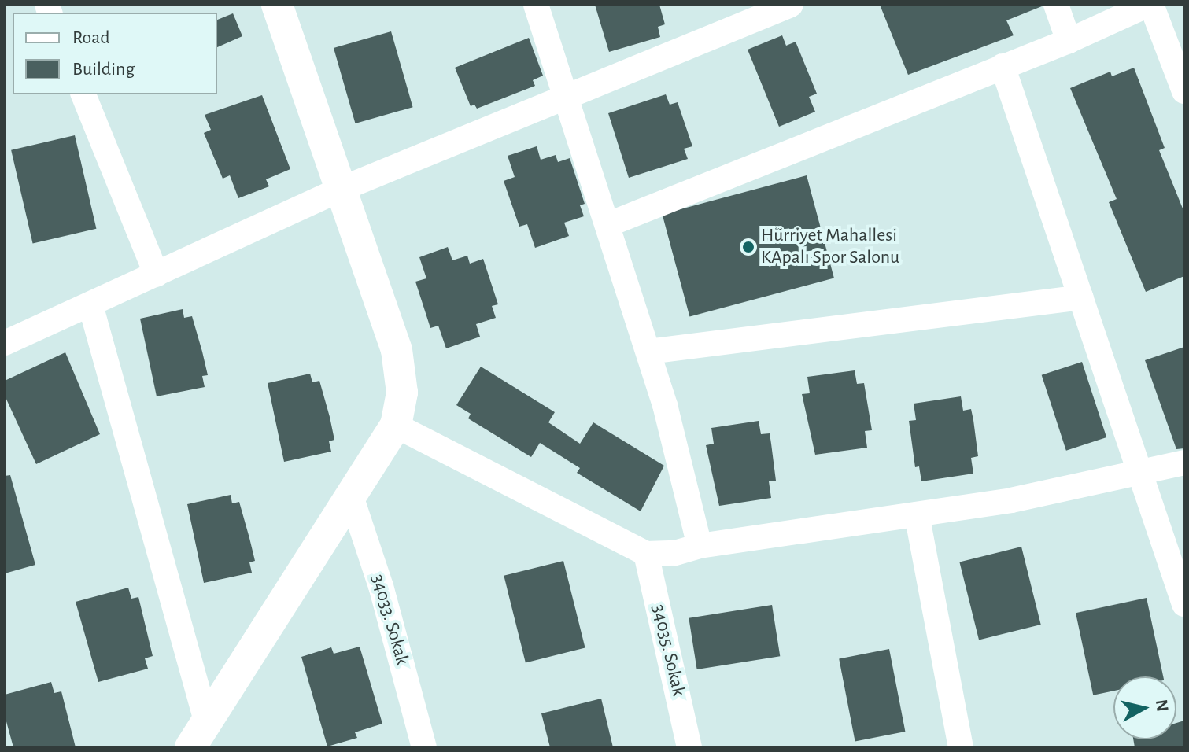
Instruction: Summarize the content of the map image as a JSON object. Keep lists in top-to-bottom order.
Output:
{
  "streets": {
    "street": ["34033. Sokak", "34035. Sokak"]
  },
  "places": ["Hürriyet Mahallesi KApalı Spor Salonu"],
  "legend": ["Road", "Building"],
  "north": "right"
}
